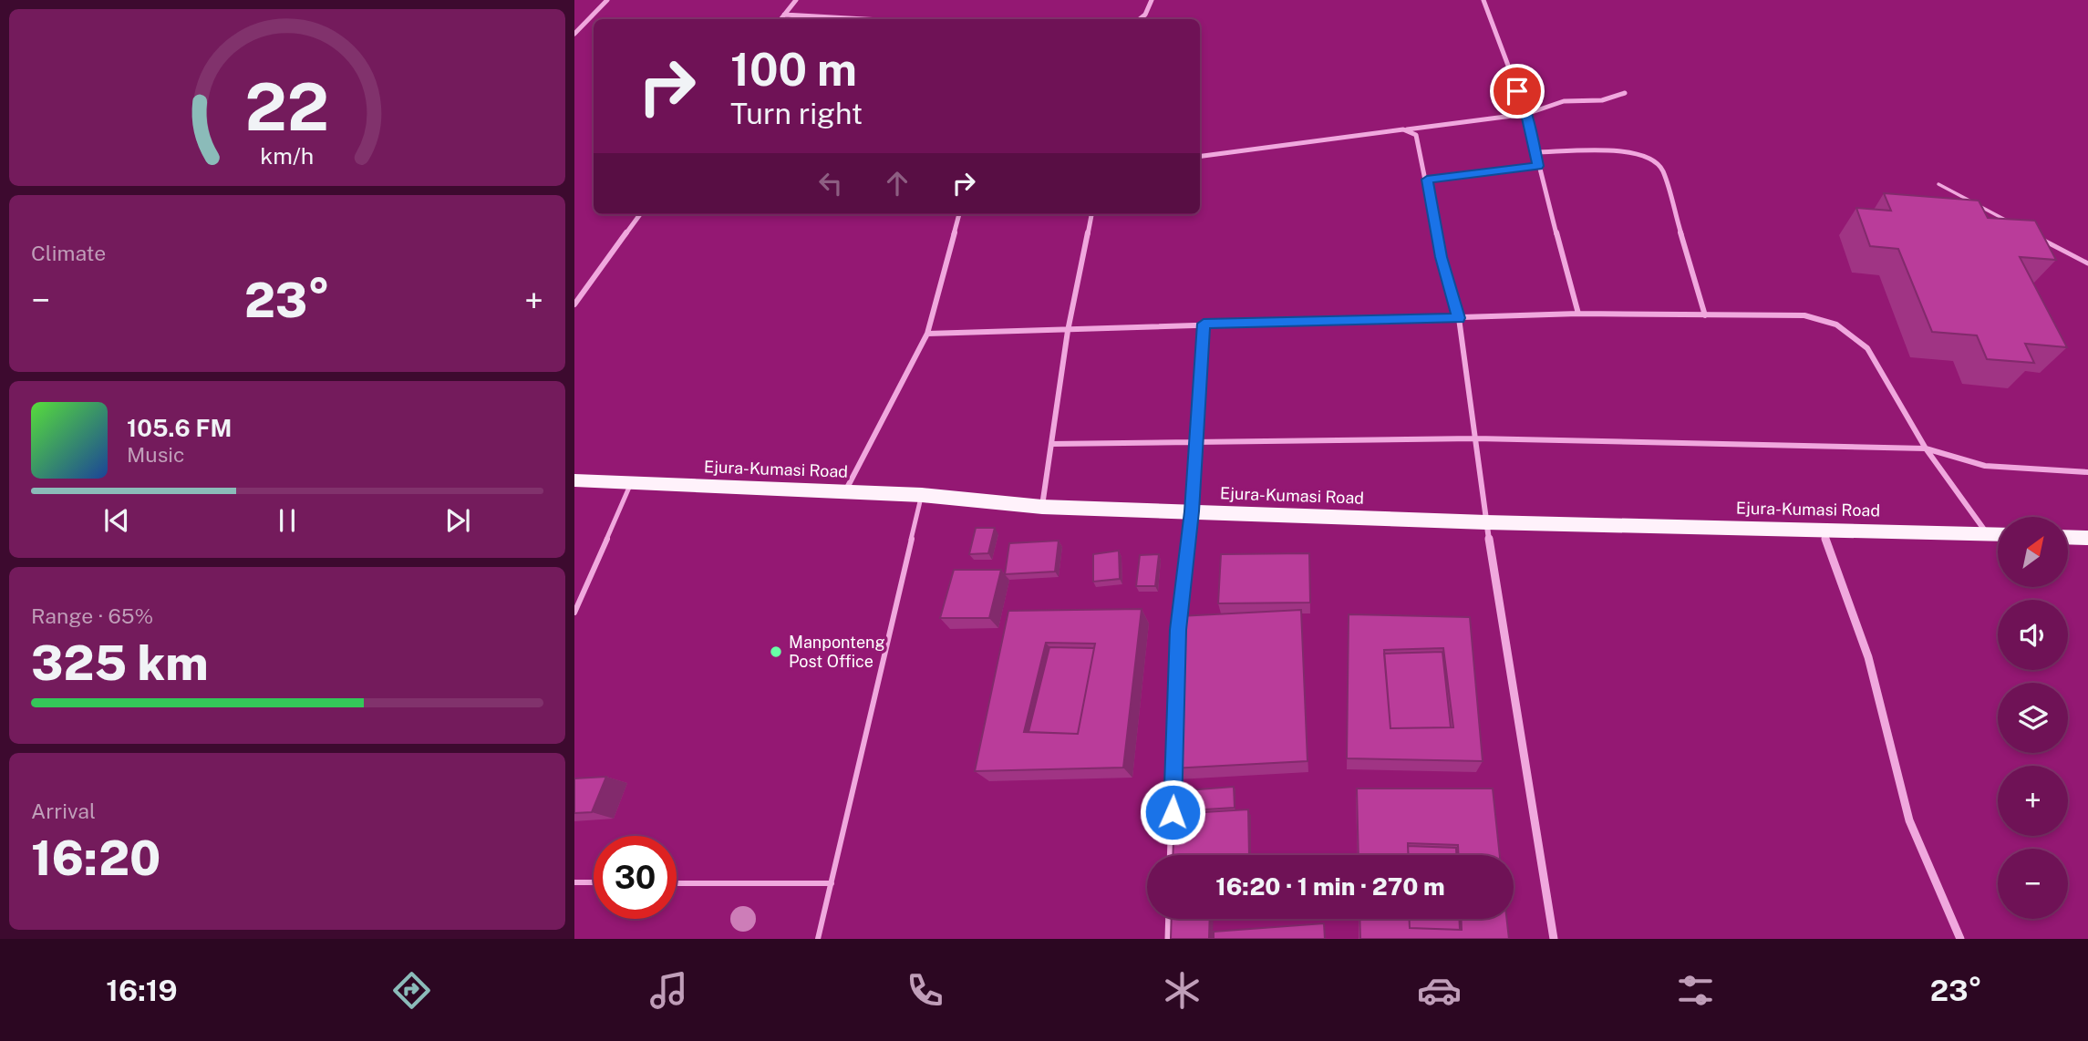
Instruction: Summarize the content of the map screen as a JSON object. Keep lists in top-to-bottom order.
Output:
{
  "streets": {
    "main road": ["Ejura-Kumasi Road"]
  },
  "places": ["Manponteng Post Office"],
  "north": "top right",
  "page": {
    "turn": ["100 m", "Turn right"],
    "tile": [
      "Climate",
      ["Range · 65%", "325 km"],
      ["Arrival", "16:20"]
    ],
    "heat": ["−", "23°", "+"],
    "song": ["105.6 FM", "Music"],
    "map_buttons": ["+", "−"],
    "limit": "30",
    "trip": "16:20 · 1 min · 270 m",
    "tabs": ["16:19", "23°"],
    "gauge": ["22", "km/h"]
  }
}
